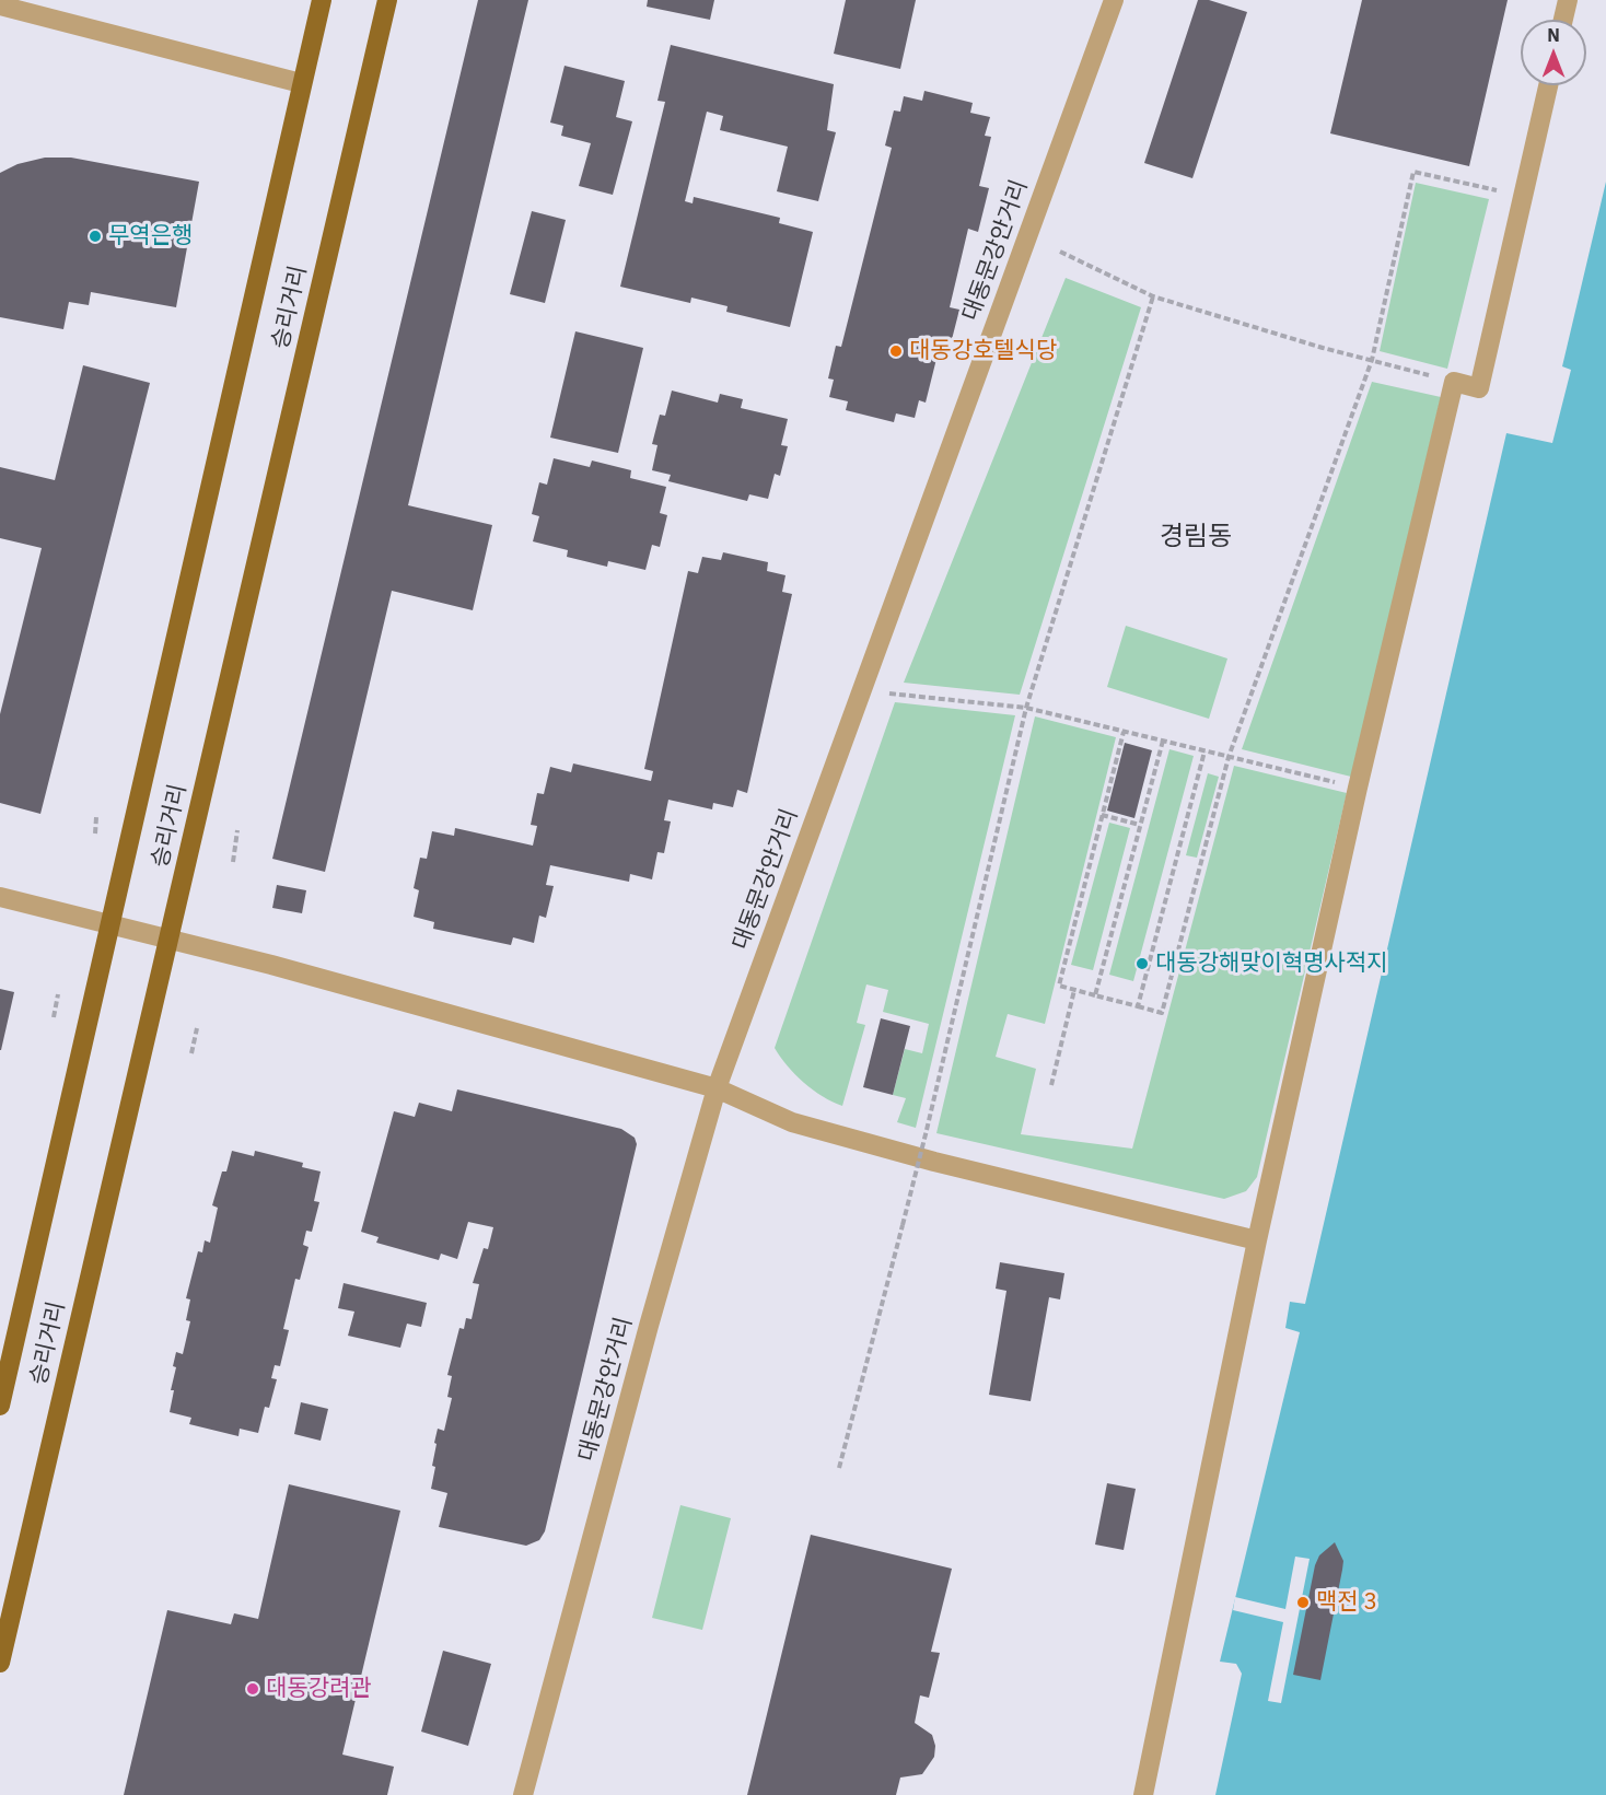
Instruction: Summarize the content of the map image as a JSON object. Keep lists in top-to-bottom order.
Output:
{
  "streets": {
    "main road": ["승리거리"],
    "street": ["대동문강안거리"]
  },
  "districts": ["경림동"],
  "places": [
    "무역은행",
    "대동강호텔식당",
    "대동강해맞이혁명사적지",
    "맥전 3",
    "대동강려관"
  ],
  "north": "top"
}
